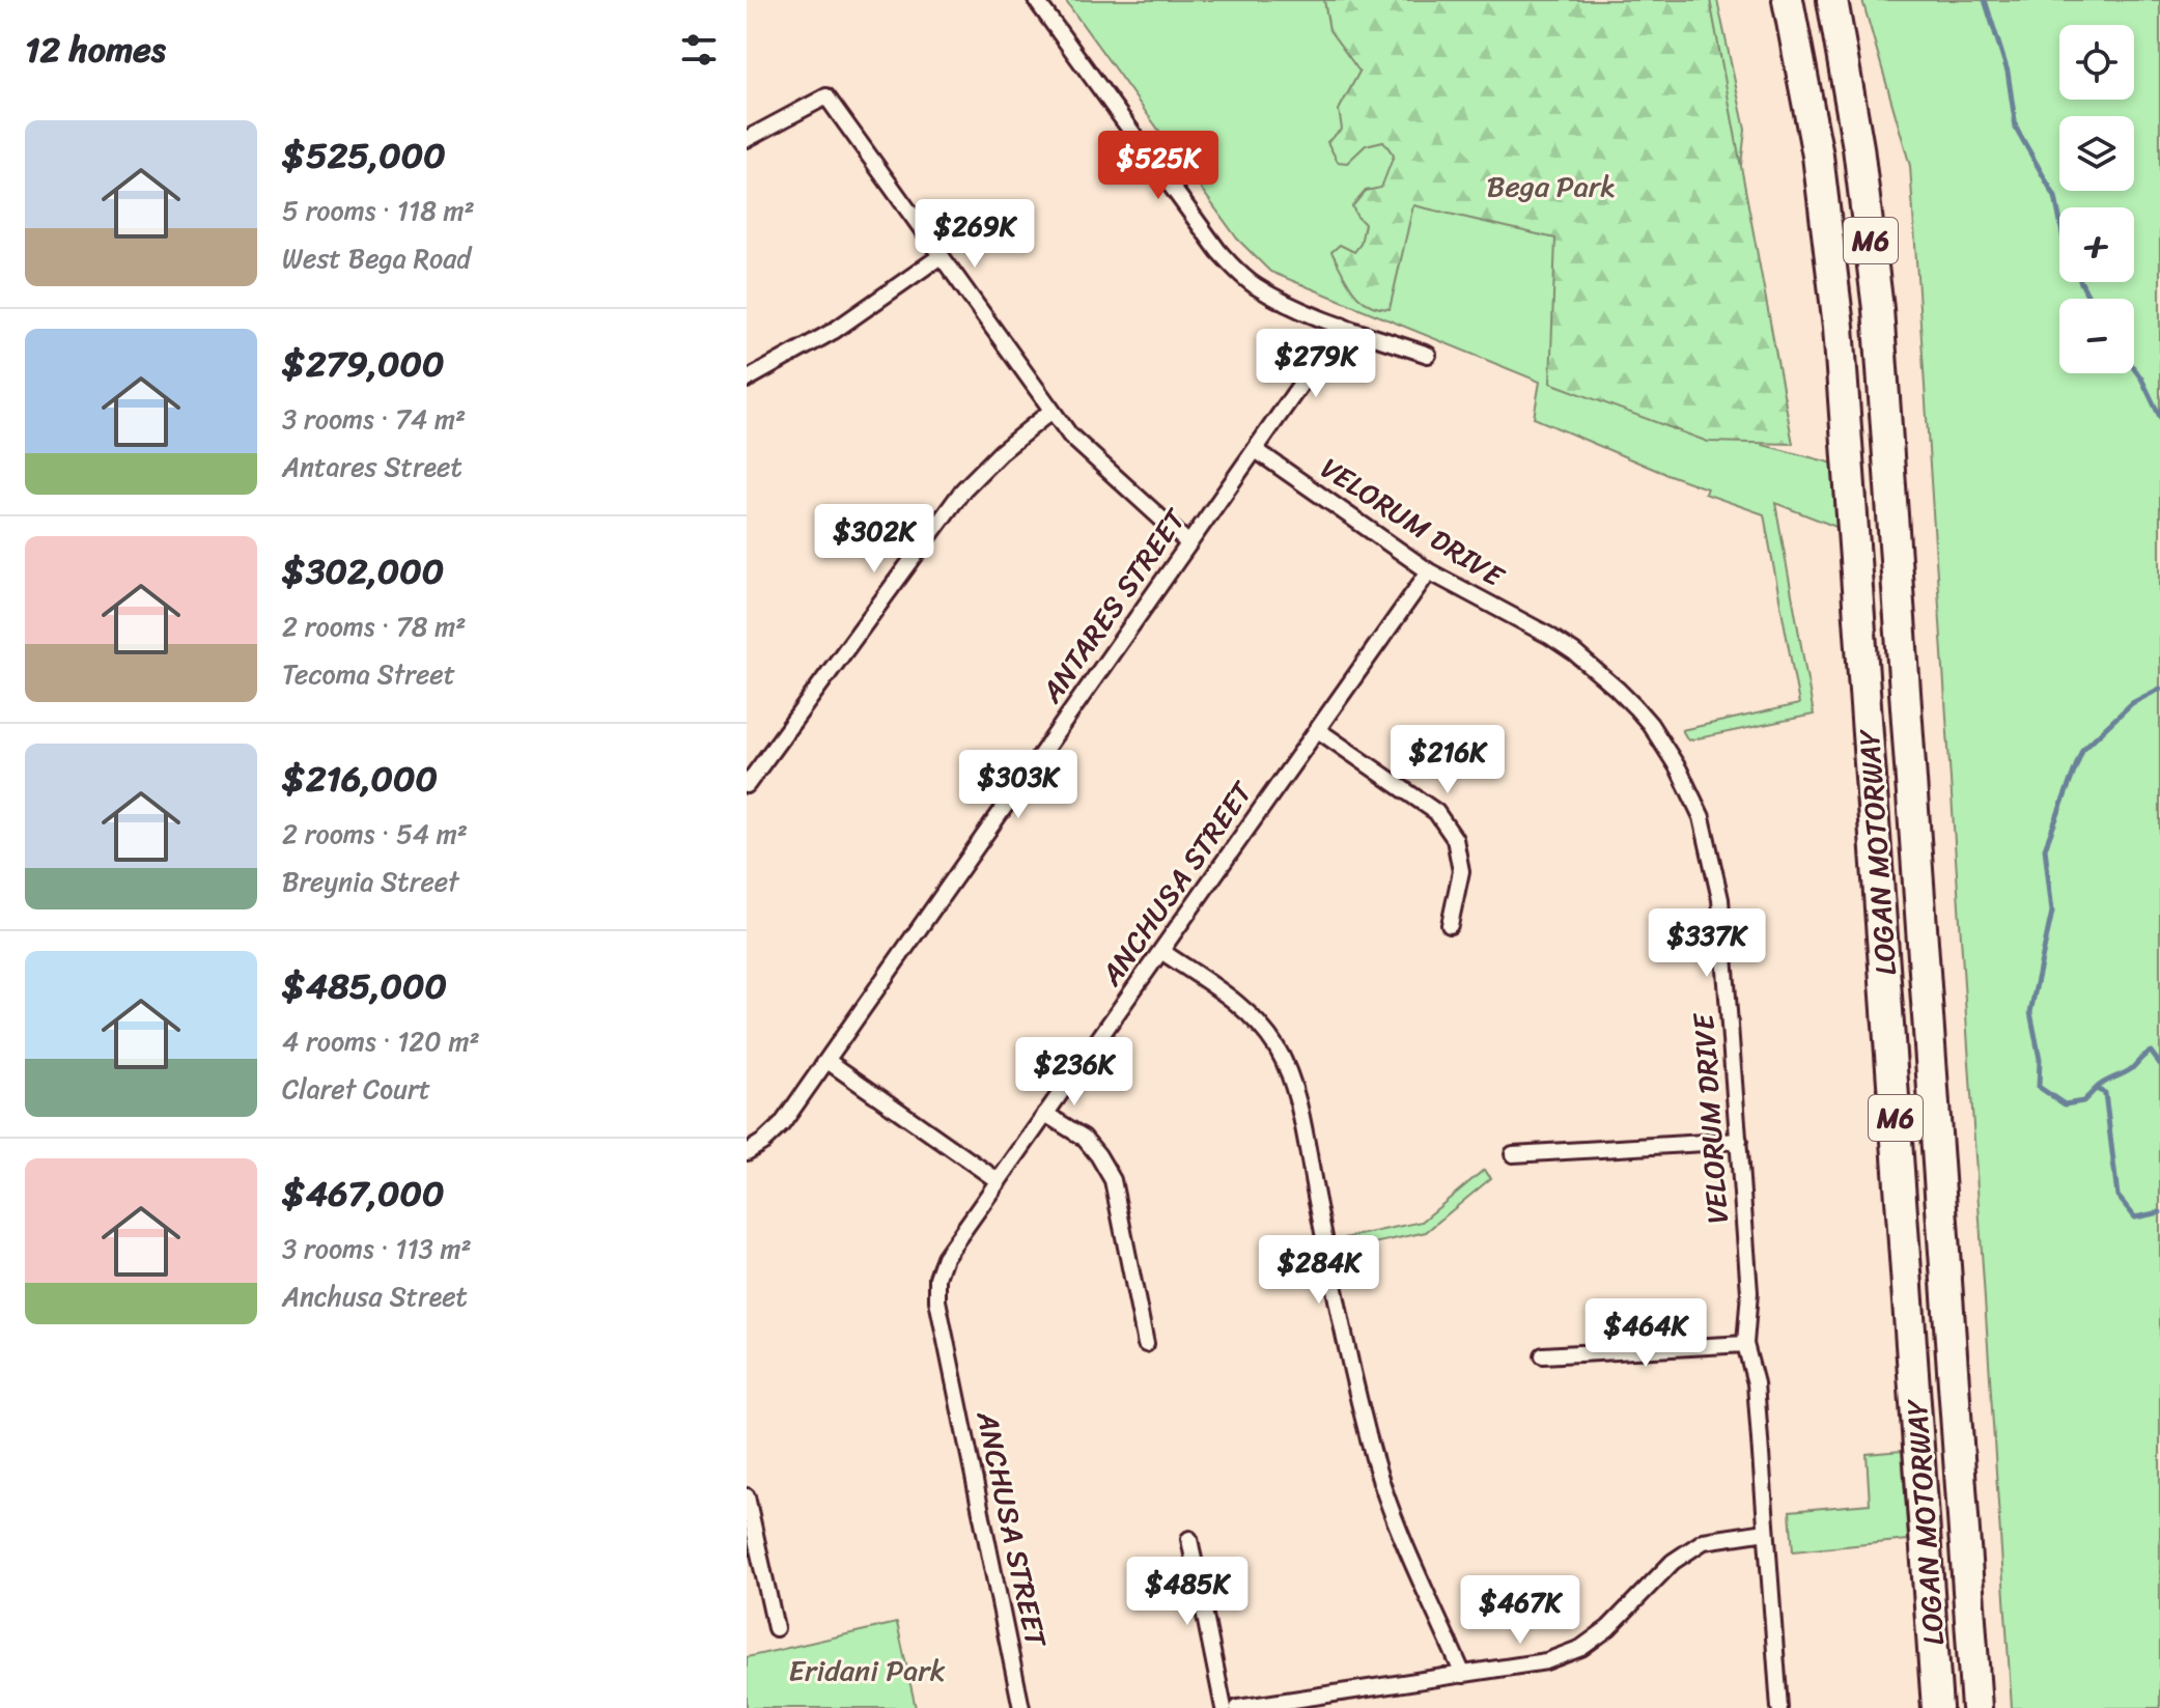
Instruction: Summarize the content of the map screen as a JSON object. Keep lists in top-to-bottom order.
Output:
{
  "streets": {
    "highway": ["M6", "LOGAN MOTORWAY"],
    "street": ["VELORUM DRIVE", "ANTARES STREET", "ANCHUSA STREET"]
  },
  "crossings": [
    ["VELORUM DRIVE", "ANTARES STREET"],
    ["VELORUM DRIVE", "ANCHUSA STREET"]
  ],
  "parks": ["Bega Park", "Eridani Park"],
  "page": {
    "heading": "12 homes",
    "map_buttons": ["+", "−"],
    "list": [
      {
        "name": "$525,000",
        "note": "5 rooms · 118 m² · West Bega Road"
      },
      {
        "name": "$279,000",
        "note": "3 rooms · 74 m² · Antares Street"
      },
      {
        "name": "$302,000",
        "note": "2 rooms · 78 m² · Tecoma Street"
      },
      {
        "name": "$216,000",
        "note": "2 rooms · 54 m² · Breynia Street"
      },
      {
        "name": "$485,000",
        "note": "4 rooms · 120 m² · Claret Court"
      },
      {
        "name": "$467,000",
        "note": "3 rooms · 113 m² · Anchusa Street"
      }
    ],
    "price": [
      "$525K",
      "$269K",
      "$279K",
      "$302K",
      "$216K",
      "$303K",
      "$337K",
      "$236K",
      "$284K",
      "$464K",
      "$485K",
      "$467K"
    ]
  }
}
